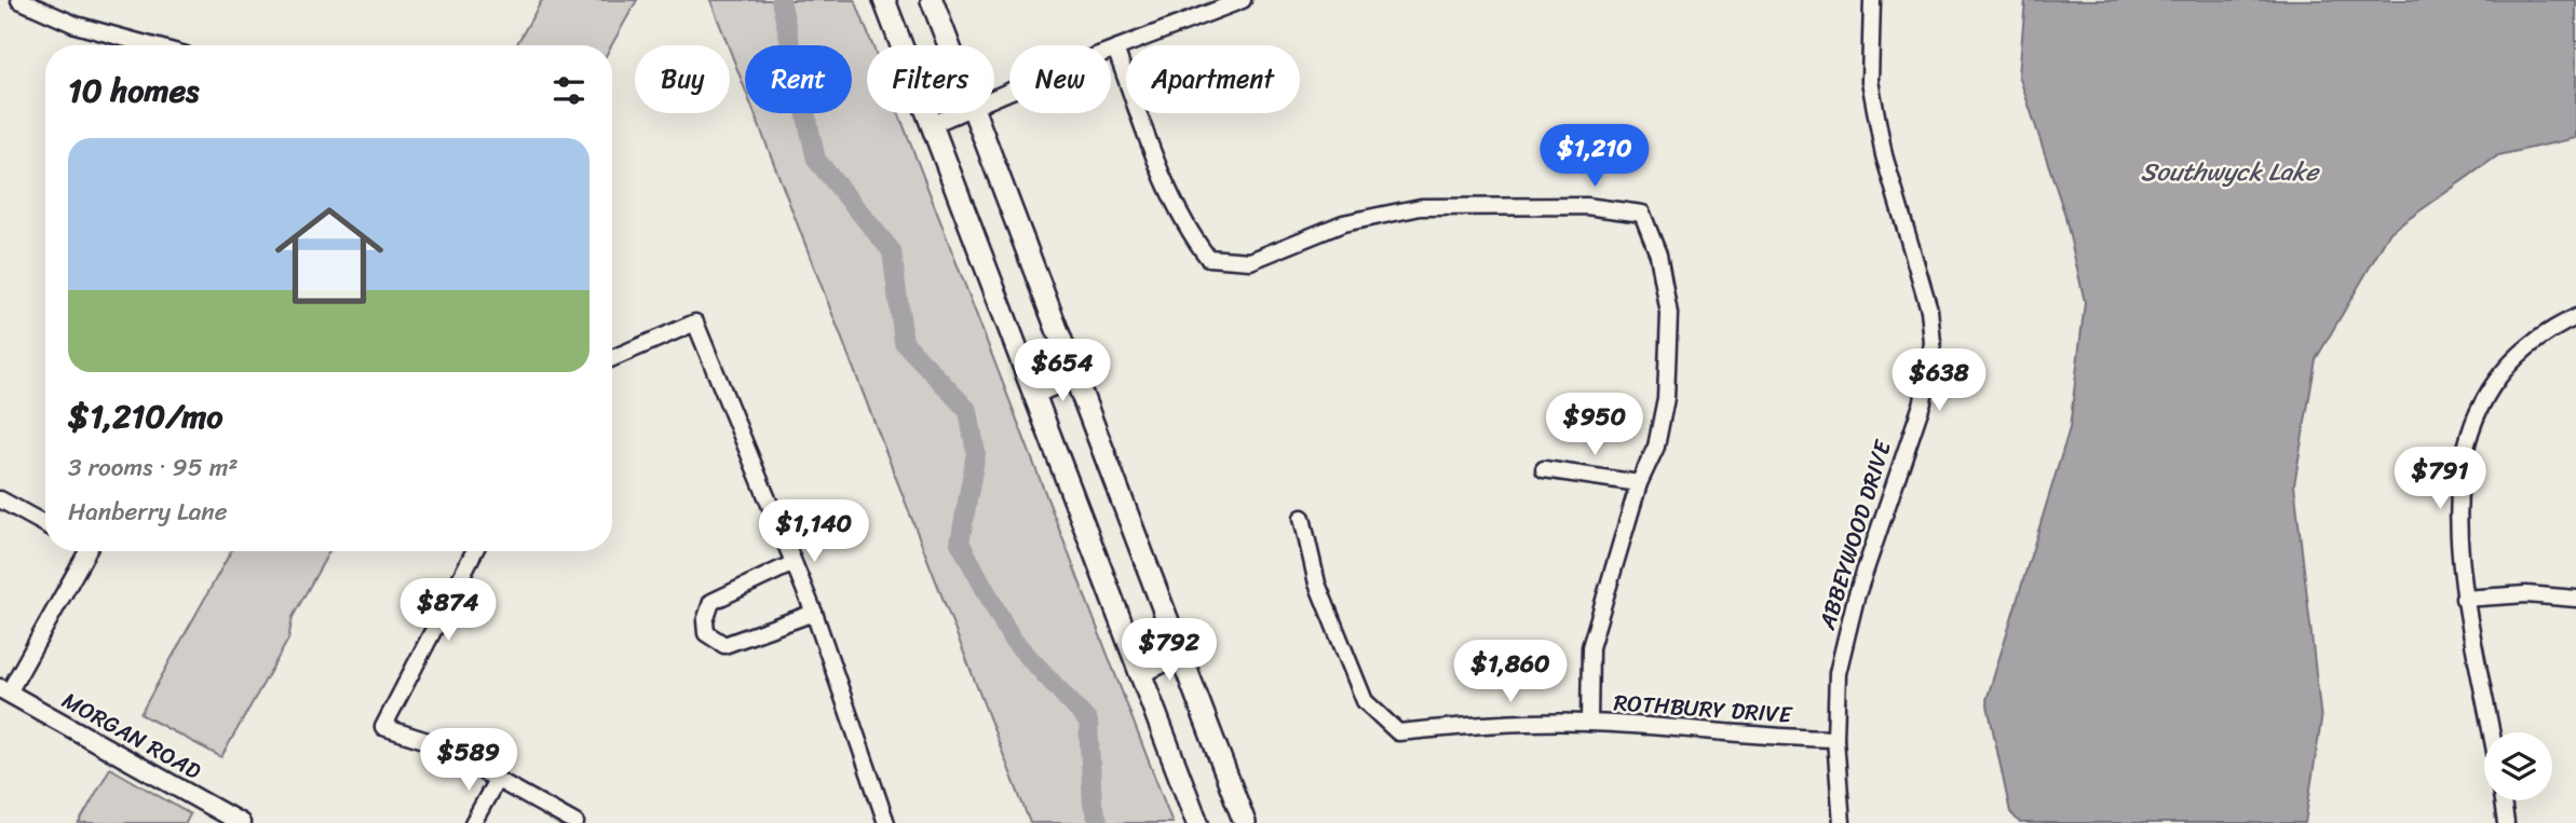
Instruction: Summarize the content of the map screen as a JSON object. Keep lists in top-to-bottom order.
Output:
{
  "streets": {
    "street": ["ABBEYWOOD DRIVE", "ROTHBURY DRIVE", "MORGAN ROAD"]
  },
  "crossings": [
    ["ABBEYWOOD DRIVE", "ROTHBURY DRIVE"]
  ],
  "water": ["Southwyck Lake"],
  "page": {
    "chip": [
      "Buy",
      "Rent",
      "Filters",
      "New",
      "Apartment"
    ],
    "heading": "10 homes",
    "price": [
      "$1,210",
      "$654",
      "$638",
      "$950",
      "$791",
      "$1,140",
      "$874",
      "$792",
      "$1,860",
      "$589"
    ],
    "list": [
      {
        "name": "$1,210/mo",
        "note": "3 rooms · 95 m² · Hanberry Lane"
      }
    ]
  }
}
